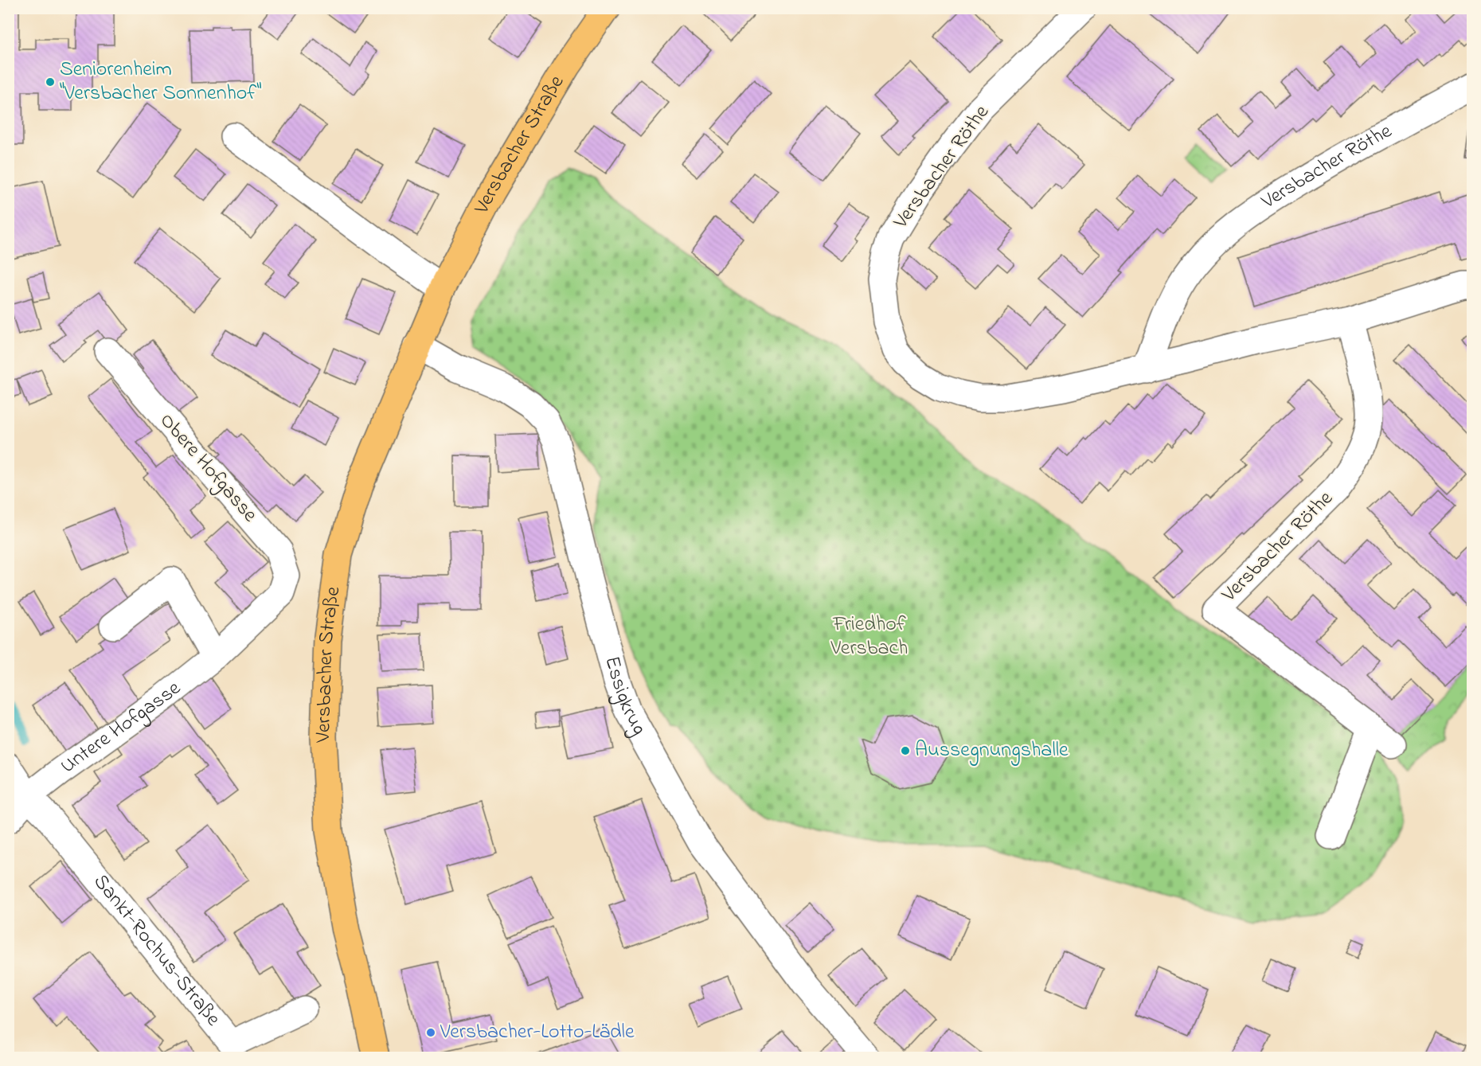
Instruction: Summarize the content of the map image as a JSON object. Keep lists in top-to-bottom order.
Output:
{
  "streets": {
    "main road": ["Versbacher Straße"],
    "street": [
      "Versbacher Röthe",
      "Obere Hofgasse",
      "Essigkrug",
      "Untere Hofgasse",
      "Sankt-Rochus-Straße"
    ]
  },
  "crossings": [
    ["Versbacher Straße", "Essigkrug"],
    ["Obere Hofgasse", "Untere Hofgasse"],
    ["Untere Hofgasse", "Sankt-Rochus-Straße"]
  ],
  "parks": ["Friedhof Versbach"],
  "places": ["Seniorenheim \"Versbacher Sonnenhof\"", "Aussegnungshalle", "Versbacher-Lotto-Lädle"]
}
